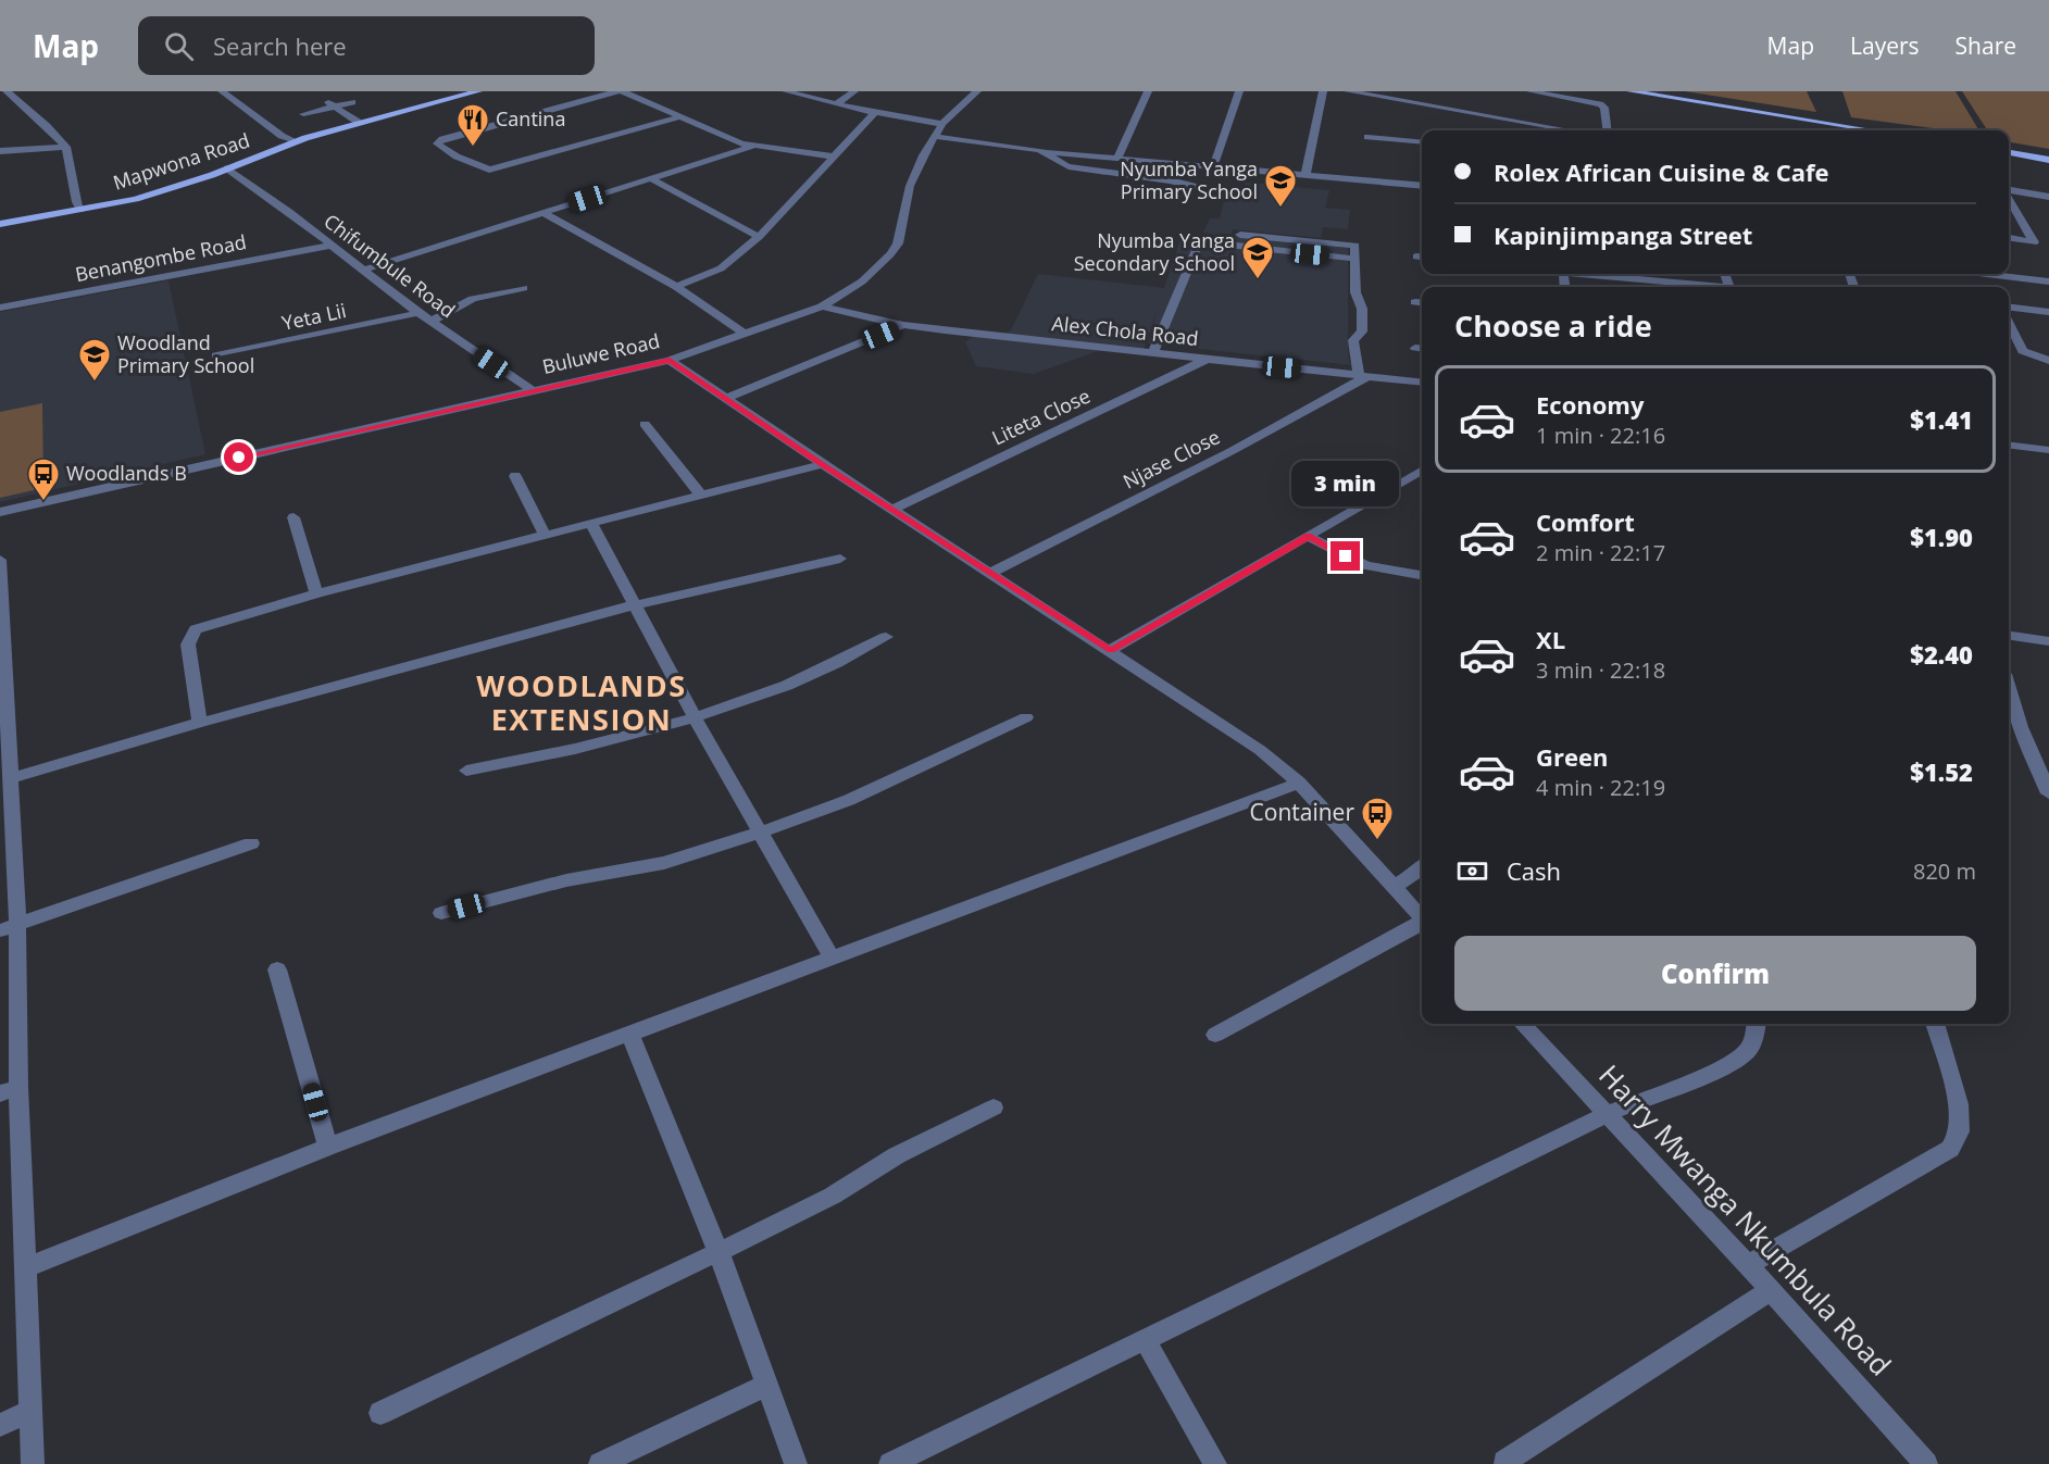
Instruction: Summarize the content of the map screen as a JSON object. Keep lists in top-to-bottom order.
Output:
{
  "streets": {
    "main road": ["Mapwona Road"],
    "street": [
      "Benangombe Road",
      "Chifumbule Road",
      "Yeta Lii",
      "Alex Chola Road",
      "Buluwe Road",
      "Liteta Close",
      "Njase Close",
      "Harry Mwanga Nkumbula Road"
    ]
  },
  "crossings": [
    ["Mapwona Road", "Chifumbule Road"],
    ["Benangombe Road", "Chifumbule Road"],
    ["Chifumbule Road", "Yeta Lii"],
    ["Chifumbule Road", "Buluwe Road"],
    ["Alex Chola Road", "Buluwe Road"],
    ["Alex Chola Road", "Liteta Close"],
    ["Alex Chola Road", "Njase Close"]
  ],
  "districts": ["WOODLANDS EXTENSION"],
  "places": {
    "restaurant": ["Cantina"],
    "school or university": ["Nyumba Yanga Primary School", "Nyumba Yanga Secondary School", "Woodland Primary School"],
    "bus stop": ["Woodlands B", "Container"]
  },
  "page": {
    "header": "Map",
    "search": "Search here",
    "nav": ["Map", "Layers", "Share"],
    "banner": ["Rolex African Cuisine & Cafe", "Kapinjimpanga Street"],
    "heading": "Choose a ride",
    "list": [
      {
        "name": "Economy",
        "note": "1 min · 22:16",
        "value": "$1.41"
      },
      {
        "name": "Comfort",
        "note": "2 min · 22:17",
        "value": "$1.90"
      },
      {
        "name": "XL",
        "note": "3 min · 22:18",
        "value": "$2.40"
      },
      {
        "name": "Green",
        "note": "4 min · 22:19",
        "value": "$1.52"
      }
    ],
    "bubble": "3 min",
    "pay": ["Cash", "820 m"],
    "buttons": "Confirm"
  }
}
